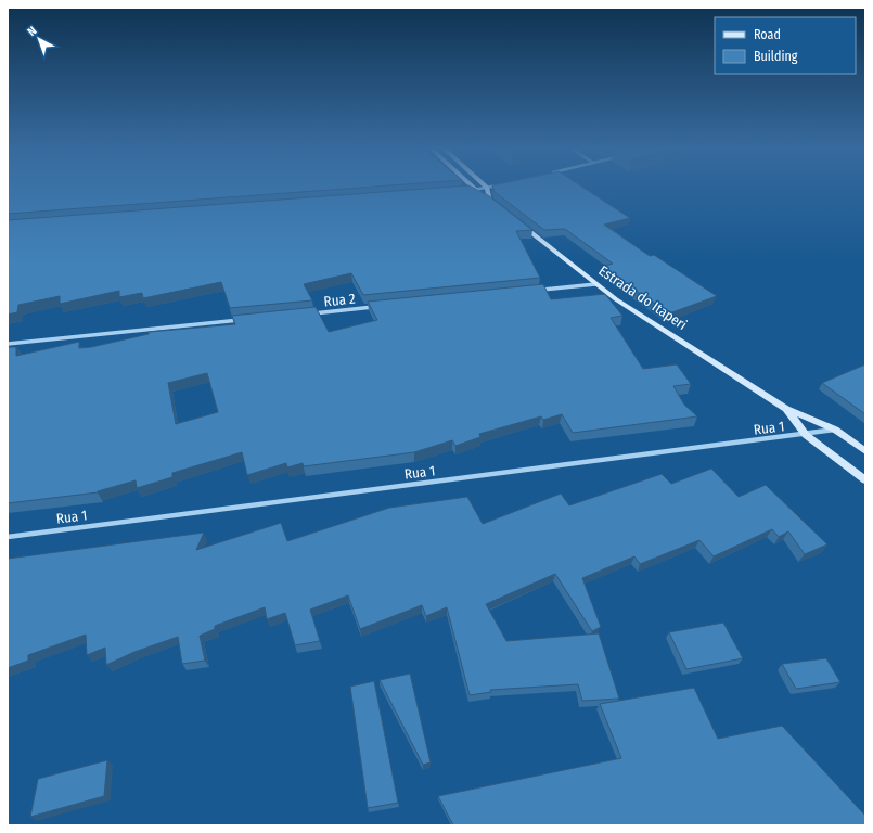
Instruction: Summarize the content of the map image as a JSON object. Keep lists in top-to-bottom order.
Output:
{
  "streets": {
    "street": ["Estrada do Itaperi", "Rua 2", "Rua 1"]
  },
  "crossings": [
    ["Estrada do Itaperi", "Rua 1"]
  ],
  "legend": ["Road", "Building"],
  "north": "top left"
}
